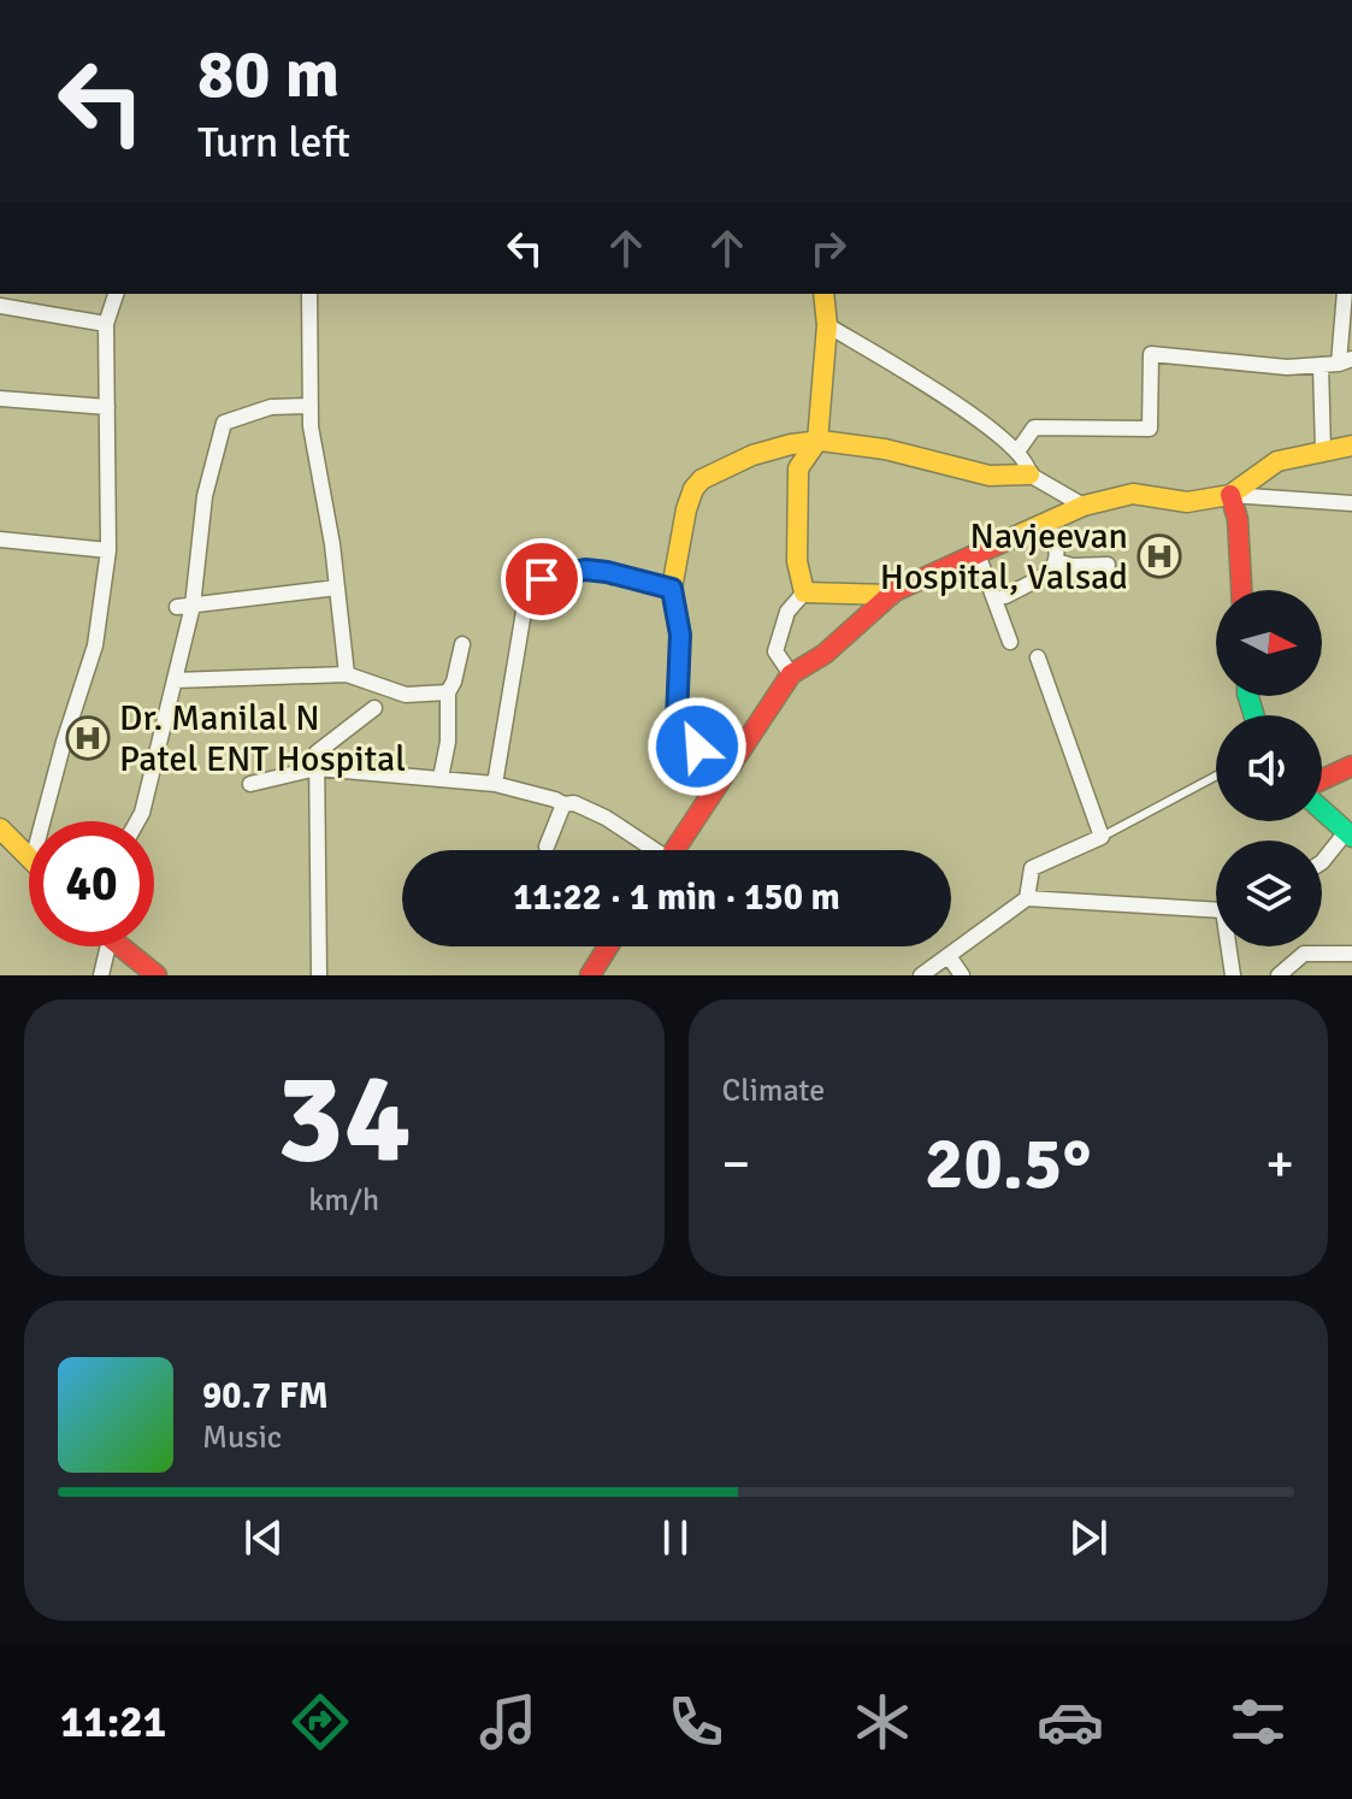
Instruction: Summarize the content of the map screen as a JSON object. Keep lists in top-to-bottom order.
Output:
{
  "places": {
    "hospital": ["Navjeevan Hospital, Valsad", "Dr. Manilal N Patel ENT Hospital"]
  },
  "north": "right",
  "page": {
    "turn": ["80 m", "Turn left"],
    "limit": "40",
    "trip": "11:22 · 1 min · 150 m",
    "tile": [
      ["34", "km/h"],
      "Climate"
    ],
    "heat": ["−", "20.5°", "+"],
    "song": ["90.7 FM", "Music"],
    "tabs": "11:21"
  }
}
